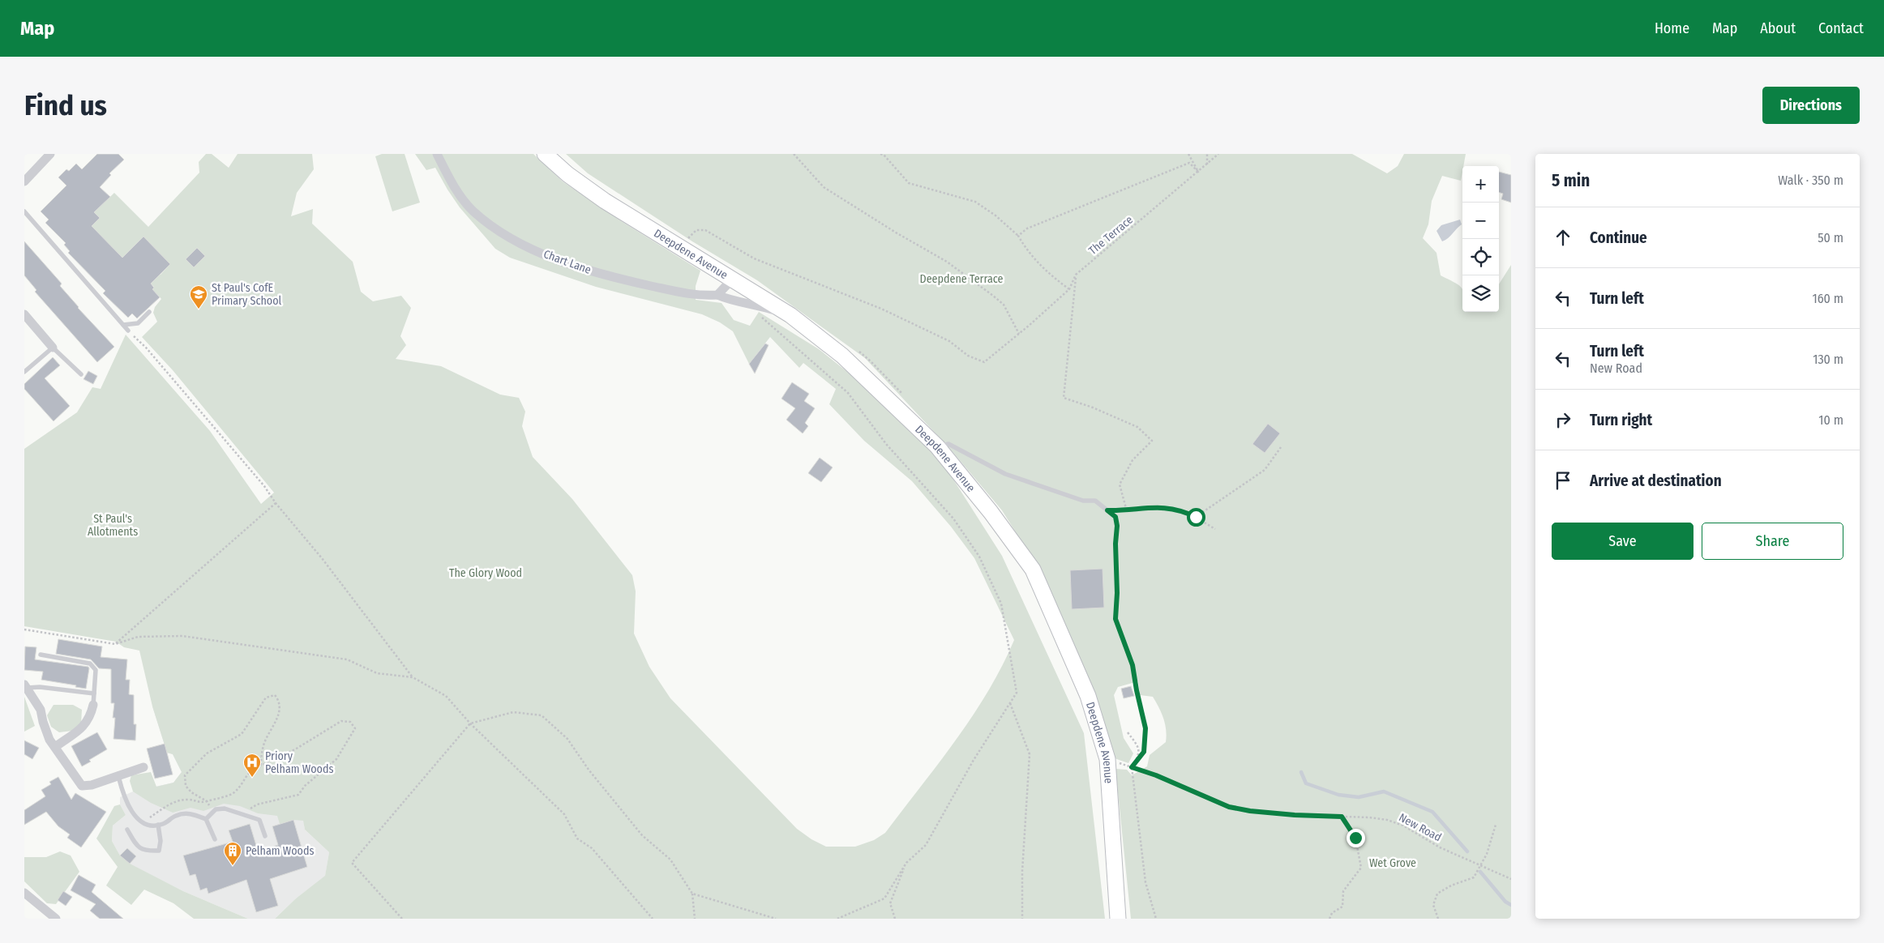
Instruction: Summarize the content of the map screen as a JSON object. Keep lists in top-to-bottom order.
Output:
{
  "streets": {
    "highway": ["Deepdene Avenue"],
    "street": ["Chart Lane"],
    "path": ["The Terrace", "New Road"]
  },
  "crossings": [
    ["Deepdene Avenue", "Chart Lane"],
    ["Deepdene Avenue", "New Road"]
  ],
  "parks": [
    "Deepdene Terrace",
    "St Paul's Allotments",
    "The Glory Wood",
    "Wet Grove"
  ],
  "places": {
    "school or university": ["St Paul's CofE Primary School"],
    "hospital": ["Priory Pelham Woods"],
    "building": ["Pelham Woods"]
  },
  "page": {
    "header": "Map",
    "nav": [
      "Home",
      "Map",
      "About",
      "Contact"
    ],
    "buttons": [
      "Directions",
      ["Save", "Share"]
    ],
    "title": "Find us",
    "heading": ["5 min", "Walk · 350 m"],
    "map_buttons": ["+", "−"],
    "list": [
      ["Continue", "50 m"],
      ["Turn left", "160 m"],
      ["Turn left", "New Road", "130 m"],
      ["Turn right", "10 m"],
      "Arrive at destination"
    ]
  }
}
